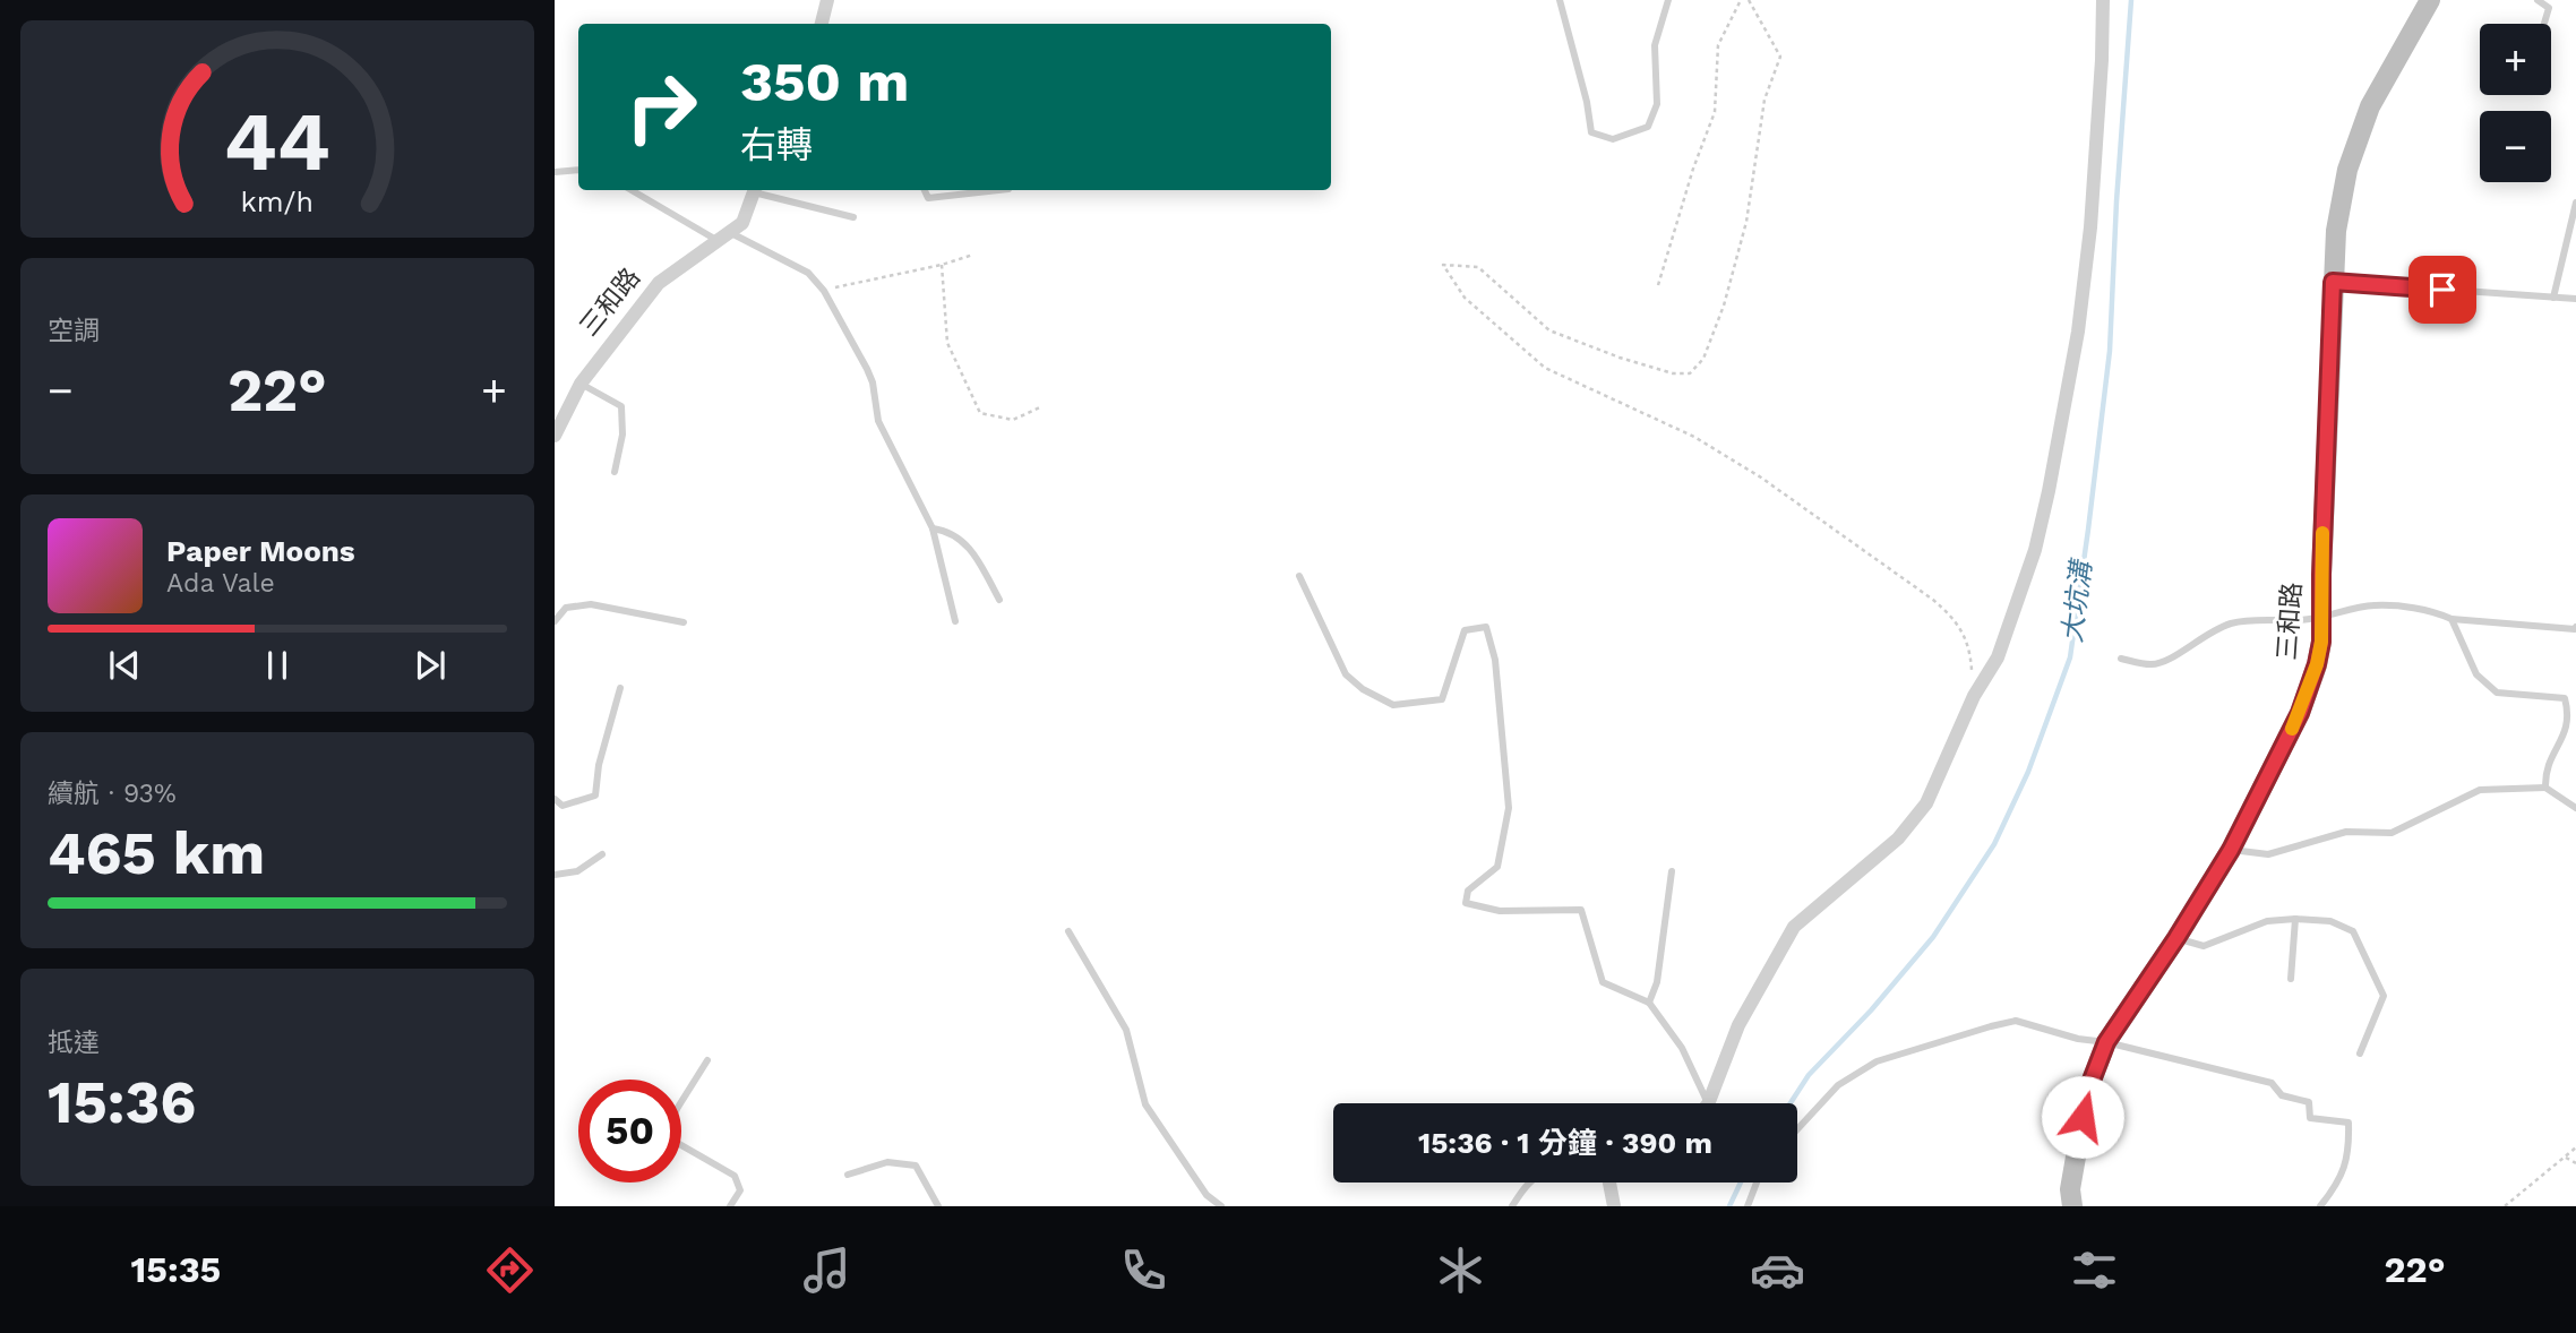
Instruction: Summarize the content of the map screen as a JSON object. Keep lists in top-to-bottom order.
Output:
{
  "streets": {
    "main road": ["三和路"]
  },
  "water": ["大坑溝"],
  "page": {
    "map_buttons": ["+", "−"],
    "turn": ["350 m", "右轉"],
    "tile": [
      "空調",
      ["續航 · 93%", "465 km"],
      ["抵達", "15:36"]
    ],
    "heat": ["−", "22°", "+"],
    "song": ["Paper Moons", "Ada Vale"],
    "limit": "50",
    "trip": "15:36 · 1 分鐘 · 390 m",
    "tabs": ["15:35", "22°"],
    "gauge": ["44", "km/h"]
  }
}
